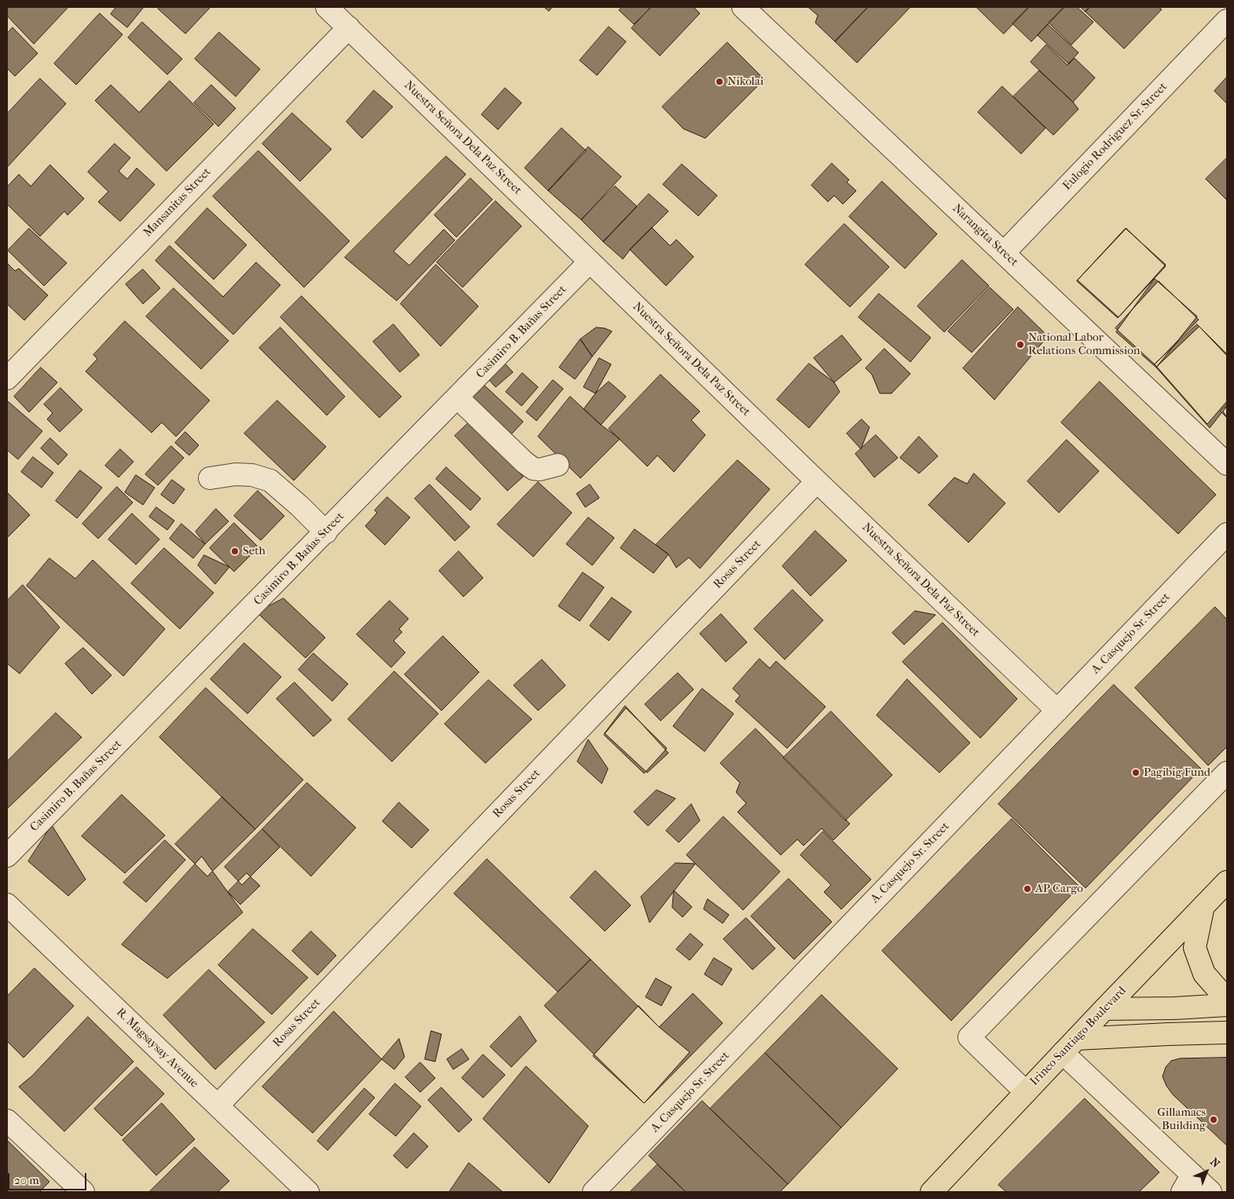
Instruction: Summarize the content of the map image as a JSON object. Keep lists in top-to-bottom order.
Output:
{
  "streets": {
    "main road": ["Irineo Santiago Boulevard"],
    "street": [
      "Eulogio Rodriguez Sr. Street",
      "Nuestra Señora Dela Paz Street",
      "Mansanitas Street",
      "Narangita Street",
      "Casimiro B. Bañas Street",
      "Rosas Street",
      "A. Casquejo Sr. Street",
      "R. Magsaysay Avenue"
    ]
  },
  "crossings": [
    ["Eulogio Rodriguez Sr. Street", "Narangita Street"],
    ["Nuestra Señora Dela Paz Street", "Mansanitas Street"],
    ["Nuestra Señora Dela Paz Street", "Casimiro B. Bañas Street"],
    ["Nuestra Señora Dela Paz Street", "Rosas Street"],
    ["Nuestra Señora Dela Paz Street", "A. Casquejo Sr. Street"],
    ["Rosas Street", "R. Magsaysay Avenue"]
  ],
  "places": [
    "Nikolai",
    "National Labor Relations Commission",
    "Seth",
    "Pagibig Fund",
    "AP Cargo",
    "Gillamacs Building"
  ],
  "scale_bar": "20 m",
  "north": "top right"
}
